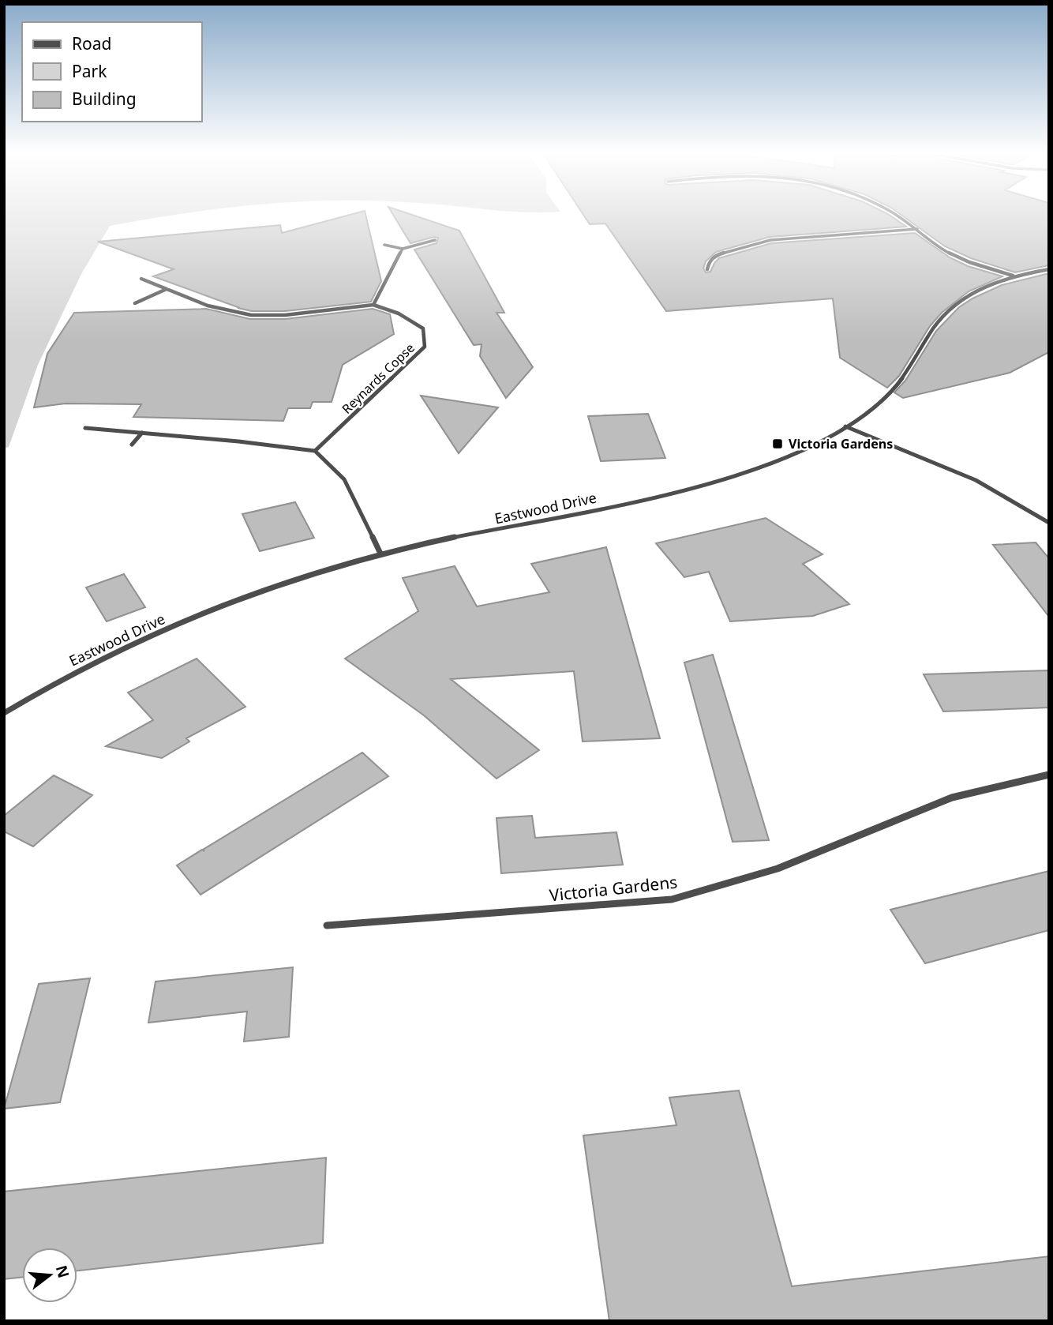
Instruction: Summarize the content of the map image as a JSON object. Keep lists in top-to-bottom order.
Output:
{
  "streets": {
    "street": ["Reynards Copse", "Eastwood Drive", "Victoria Gardens"]
  },
  "places": {
    "transit": ["Victoria Gardens"]
  },
  "legend": ["Road", "Park", "Building"],
  "north": "right"
}
